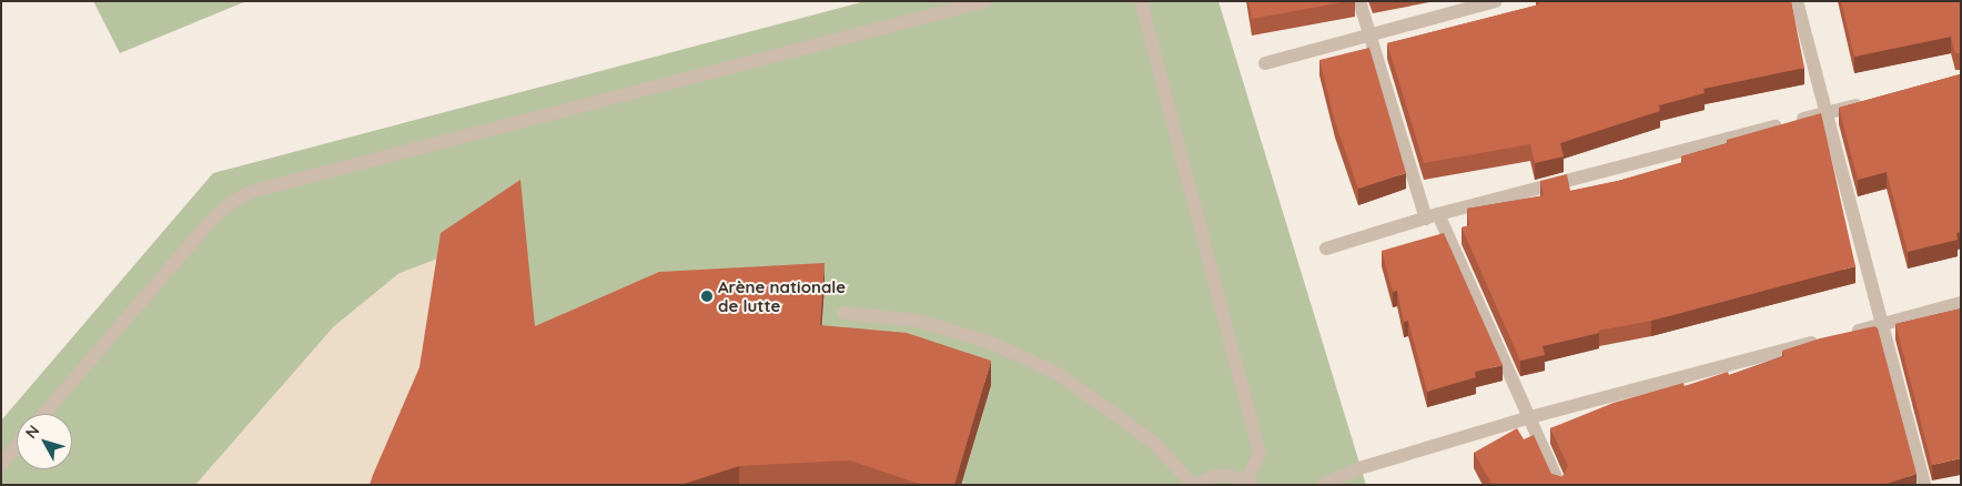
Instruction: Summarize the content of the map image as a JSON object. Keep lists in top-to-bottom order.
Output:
{
  "places": ["Arène nationale de lutte"],
  "north": "top left"
}
